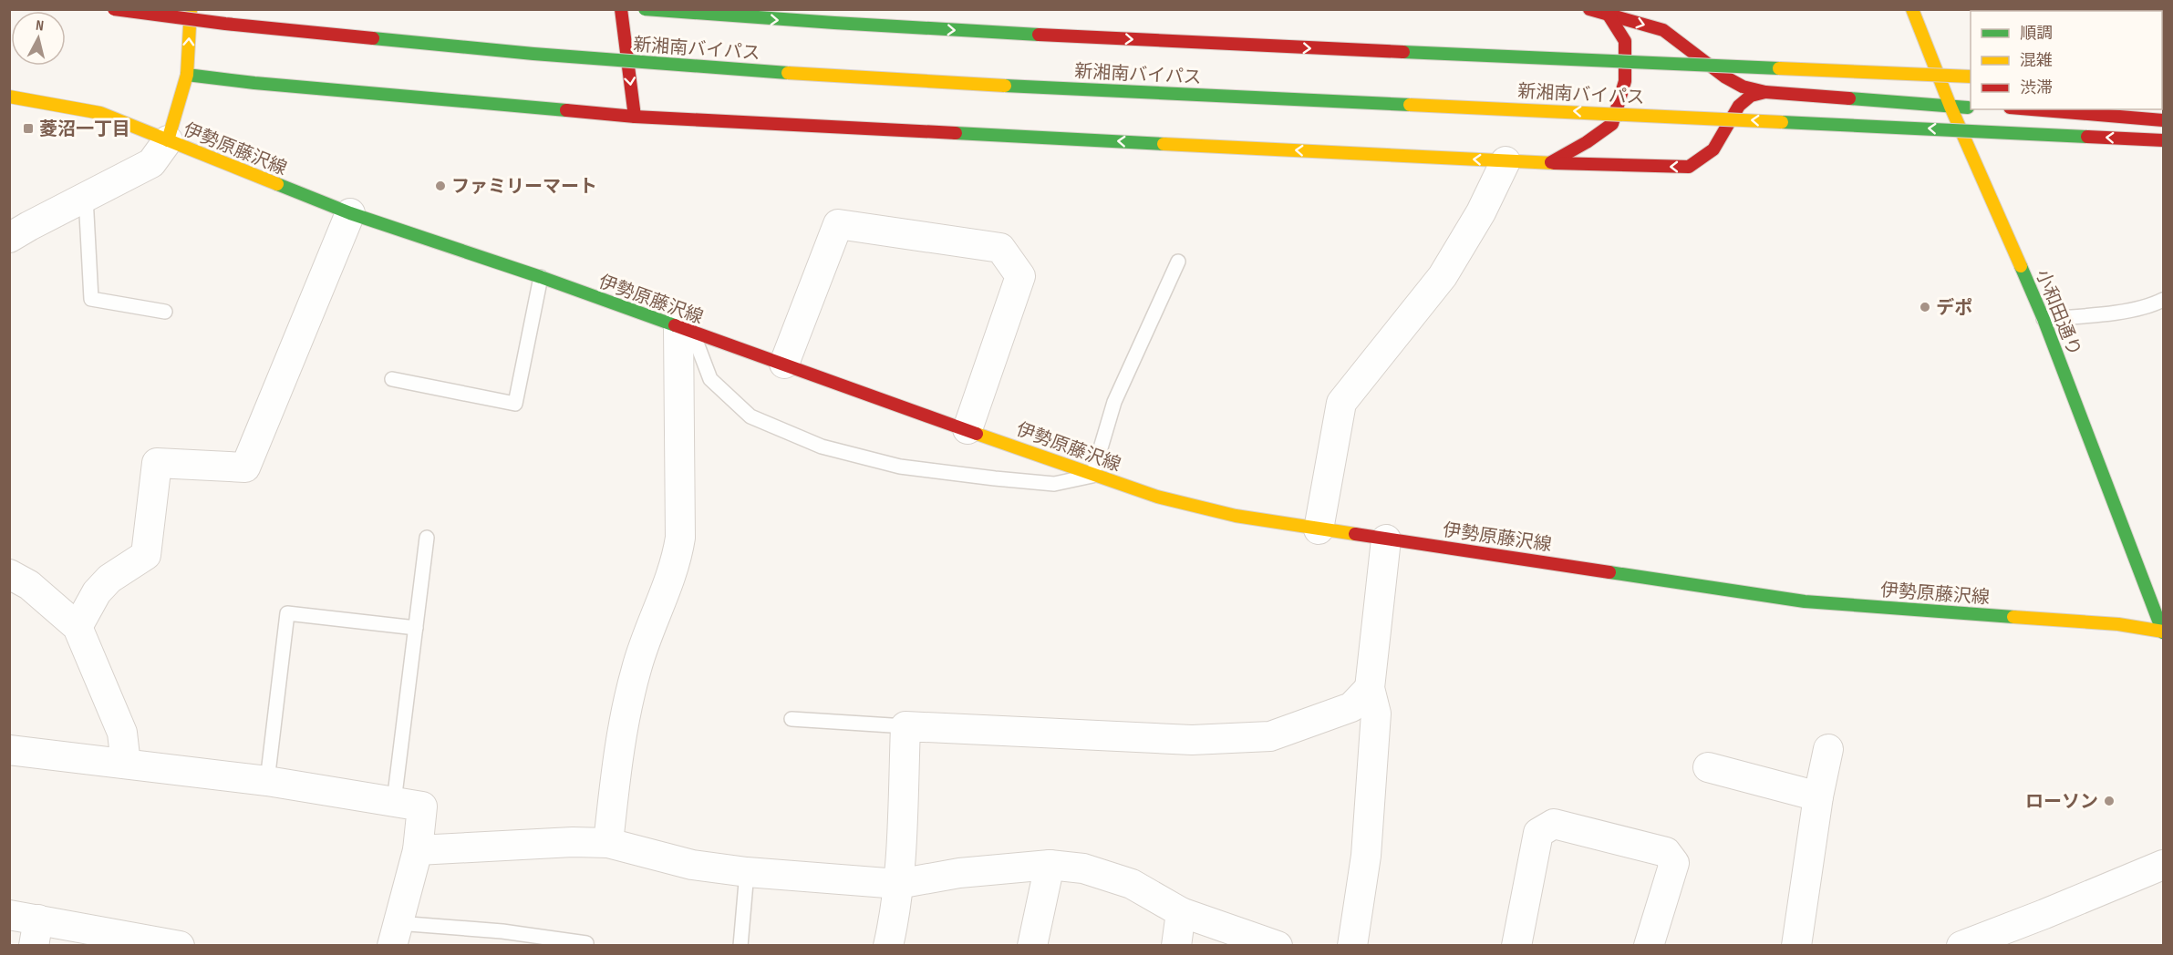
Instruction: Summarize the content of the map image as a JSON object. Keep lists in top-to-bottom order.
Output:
{
  "streets": {
    "main road": ["新湘南バイパス", "伊勢原藤沢線", "小和田通り"]
  },
  "crossings": [
    ["伊勢原藤沢線", "小和田通り"]
  ],
  "places": {
    "transit": ["菱沼一丁目"],
    "other": ["ファミリーマート", "デポ", "ローソン"]
  },
  "legend": ["順調", "混雑", "渋滞"],
  "north": "top"
}
